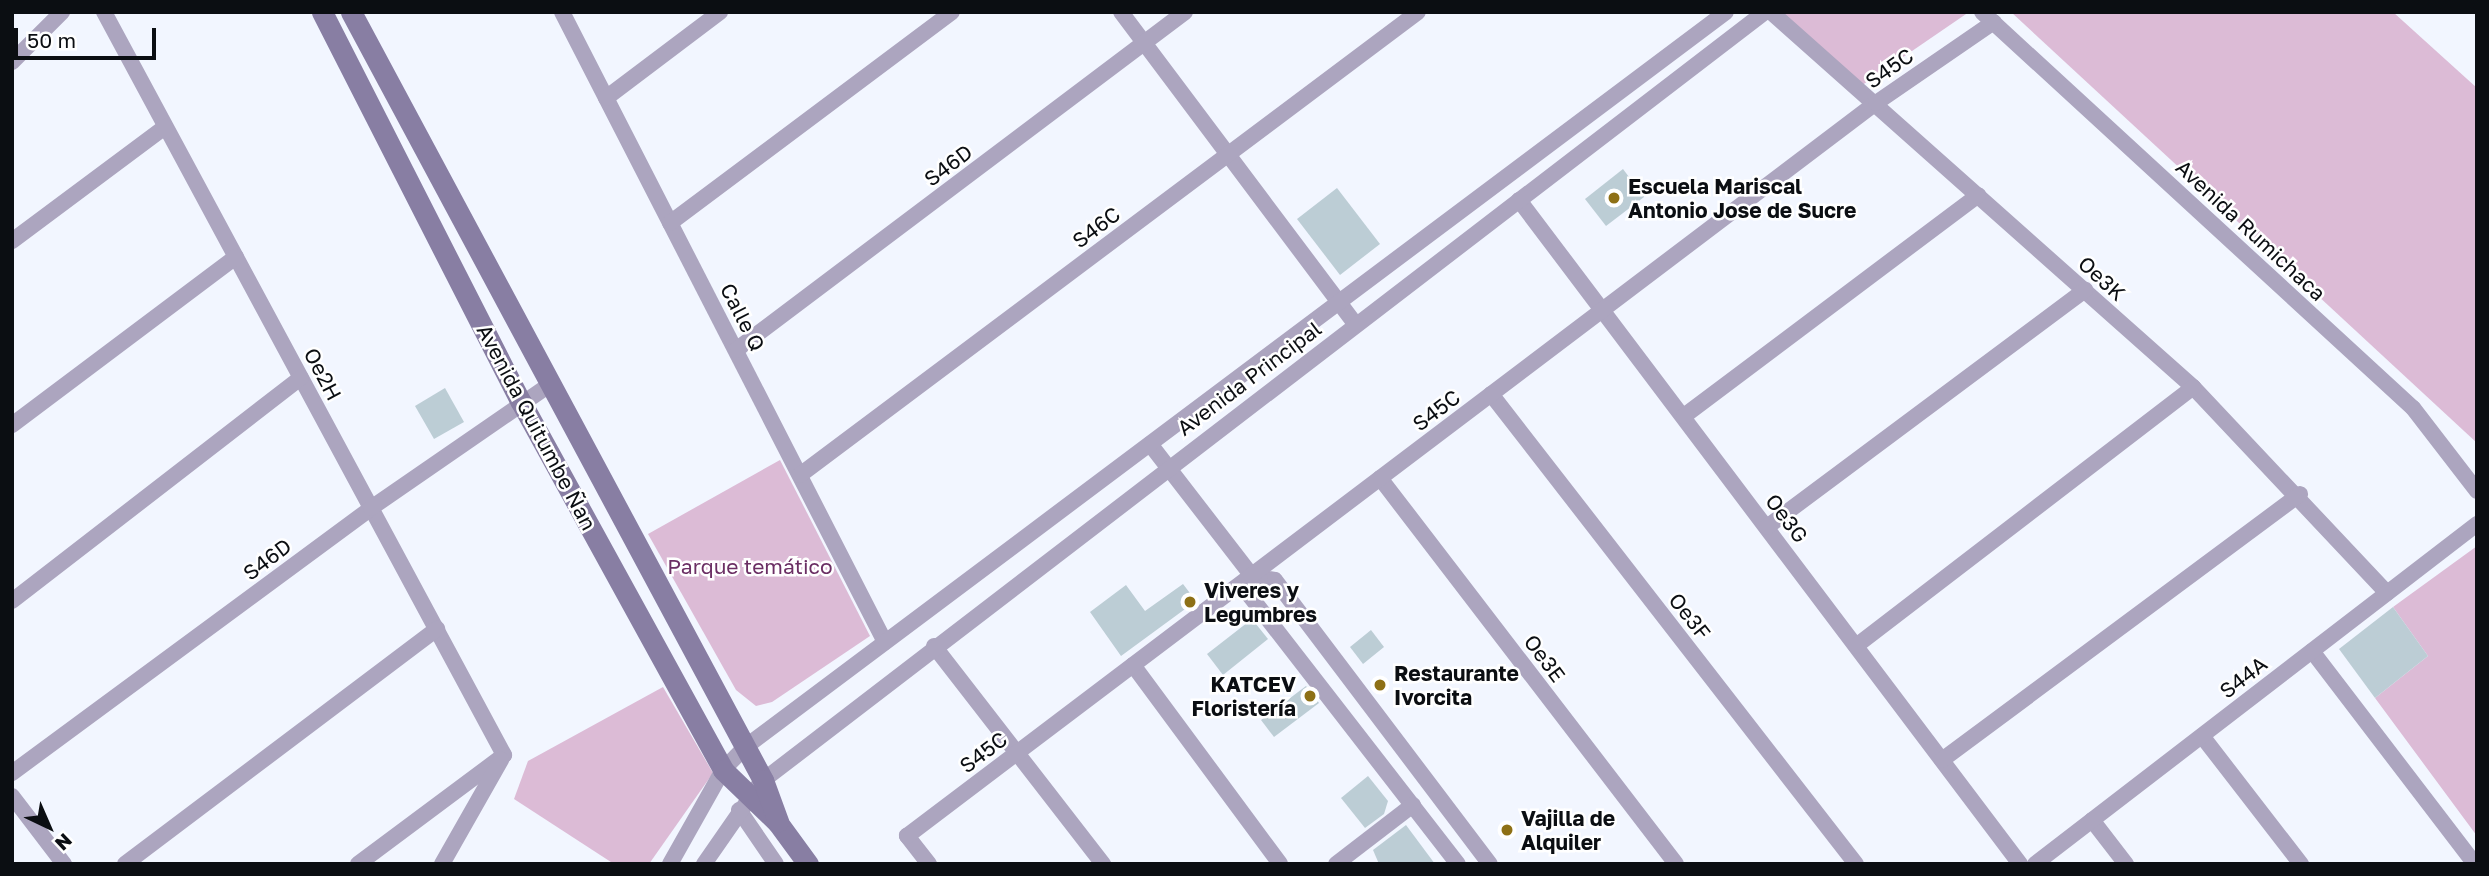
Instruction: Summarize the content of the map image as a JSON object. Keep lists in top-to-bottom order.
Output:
{
  "streets": {
    "street": [
      "S45C",
      "S46D",
      "S46C",
      "Avenida Rumichaca",
      "Oe3K",
      "Calle Q",
      "Oe2H",
      "Avenida Principal",
      "Avenida Quitumbe Ñan",
      "Oe3G",
      "Oe3F",
      "Oe3E",
      "S44A"
    ]
  },
  "crossings": [
    ["S45C", "Avenida Rumichaca"],
    ["S45C", "Oe3K"],
    ["S45C", "Oe3G"],
    ["S45C", "Oe3F"],
    ["S45C", "Oe3E"],
    ["S46D", "Calle Q"],
    ["S46D", "Oe2H"],
    ["S46D", "Avenida Quitumbe Ñan"],
    ["S46C", "Calle Q"],
    ["Oe3K", "S44A"],
    ["Calle Q", "Avenida Principal"],
    ["Avenida Principal", "Avenida Quitumbe Ñan"],
    ["Avenida Principal", "Oe3G"]
  ],
  "parks": ["Parque temático"],
  "places": [
    "Escuela Mariscal Antonio Jose de Sucre",
    "Viveres y Legumbres",
    "Restaurante Ivorcita",
    "KATCEV Floristería",
    "Vajilla de Alquiler"
  ],
  "scale_bar": "50 m",
  "north": "bottom right"
}
